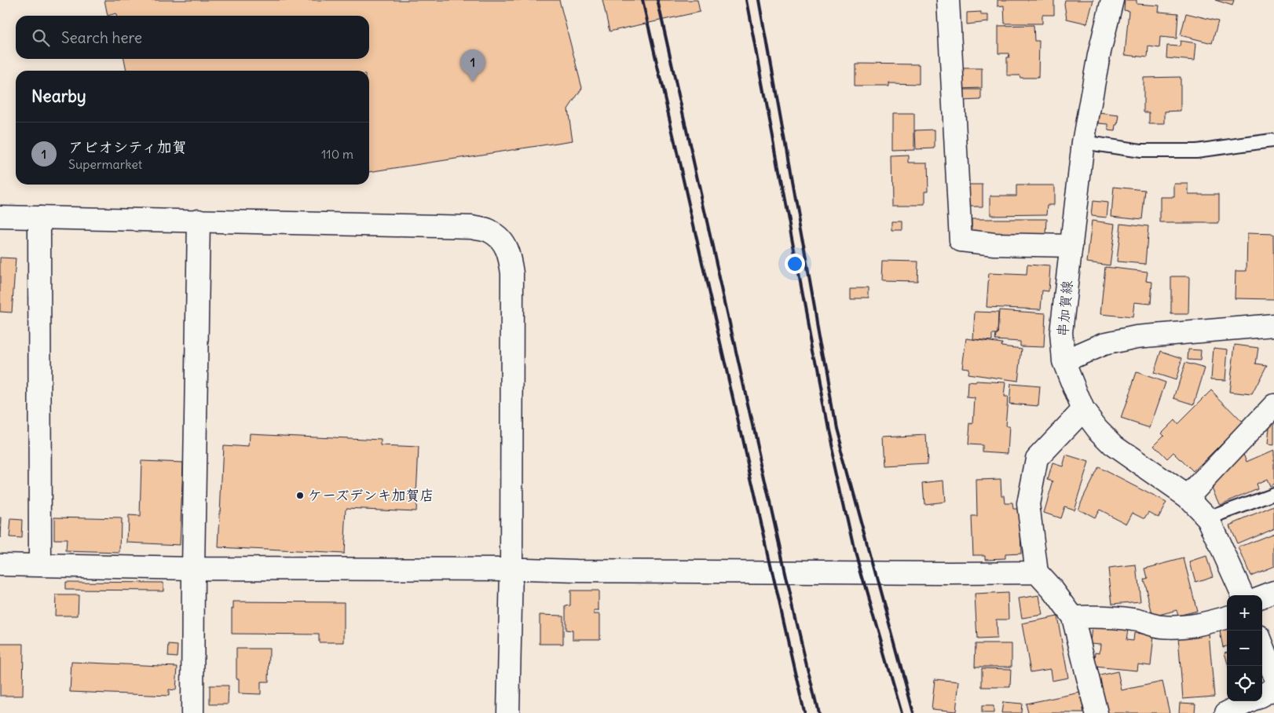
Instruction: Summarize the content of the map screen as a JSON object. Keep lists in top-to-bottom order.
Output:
{
  "streets": {
    "street": ["串加賀線"]
  },
  "places": ["ケーズデンキ加賀店"],
  "page": {
    "search": "Search here",
    "pins": "1",
    "heading": "Nearby",
    "list": [
      {
        "mark": "1",
        "name": "アビオシティ加賀",
        "note": "Supermarket",
        "value": "110 m"
      }
    ],
    "map_buttons": ["+", "−"]
  }
}
